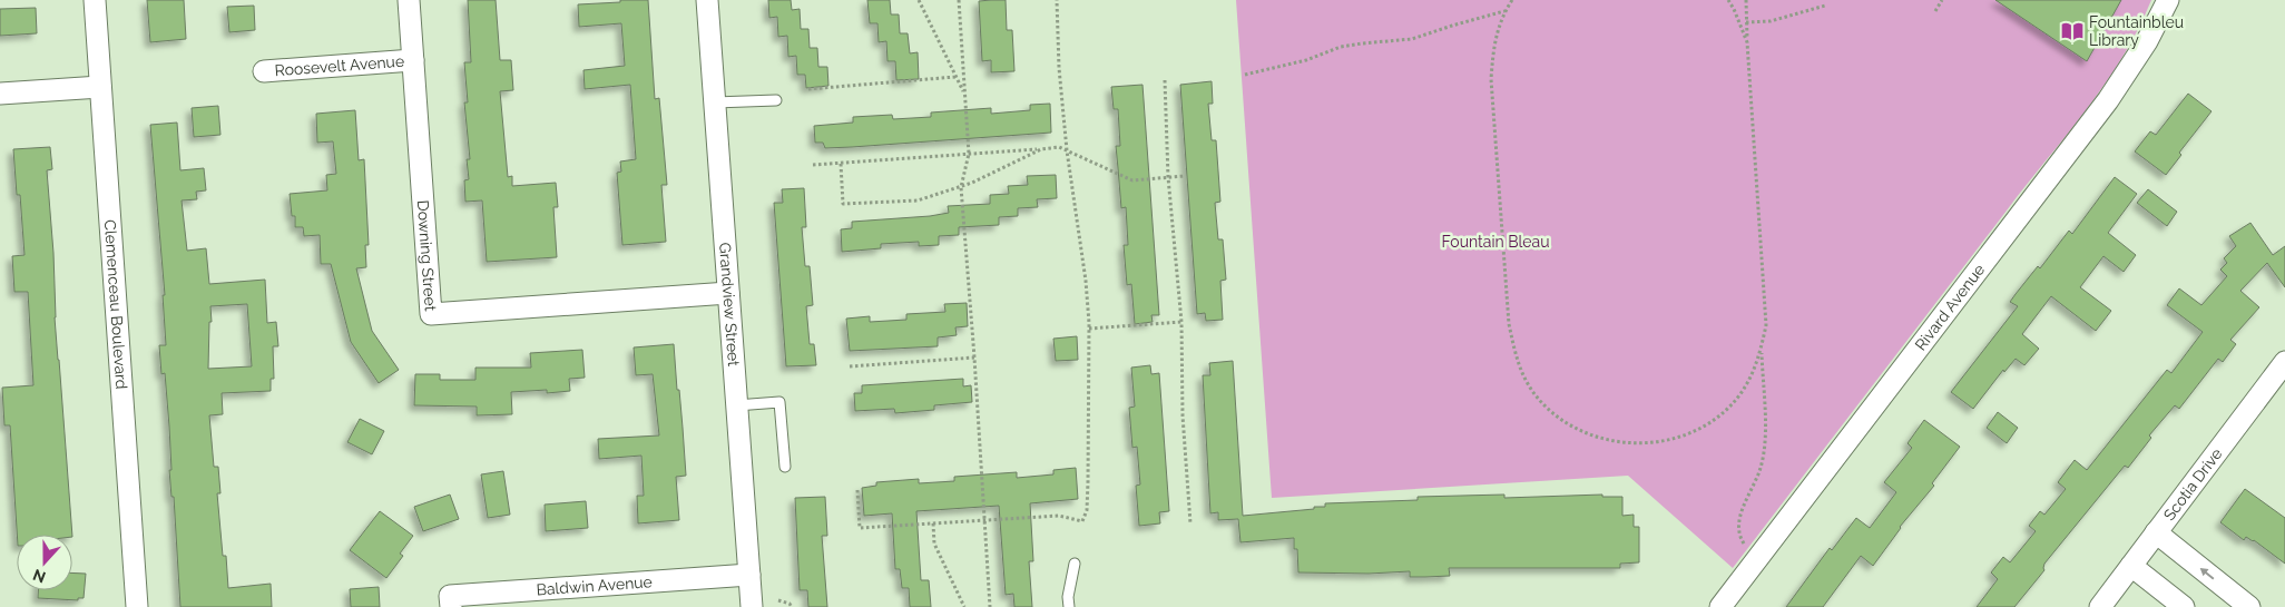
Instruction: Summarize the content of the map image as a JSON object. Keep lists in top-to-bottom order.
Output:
{
  "streets": {
    "street": [
      "Roosevelt Avenue",
      "Downing Street",
      "Clemenceau Boulevard",
      "Grandview Street",
      "Rivard Avenue",
      "Scotia Drive",
      "Baldwin Avenue"
    ]
  },
  "crossings": [
    ["Roosevelt Avenue", "Downing Street"],
    ["Downing Street", "Grandview Street"],
    ["Grandview Street", "Baldwin Avenue"]
  ],
  "parks": ["Fountain Bleau"],
  "places": {
    "library": ["Fountainbleu Library"]
  },
  "north": "bottom"
}
